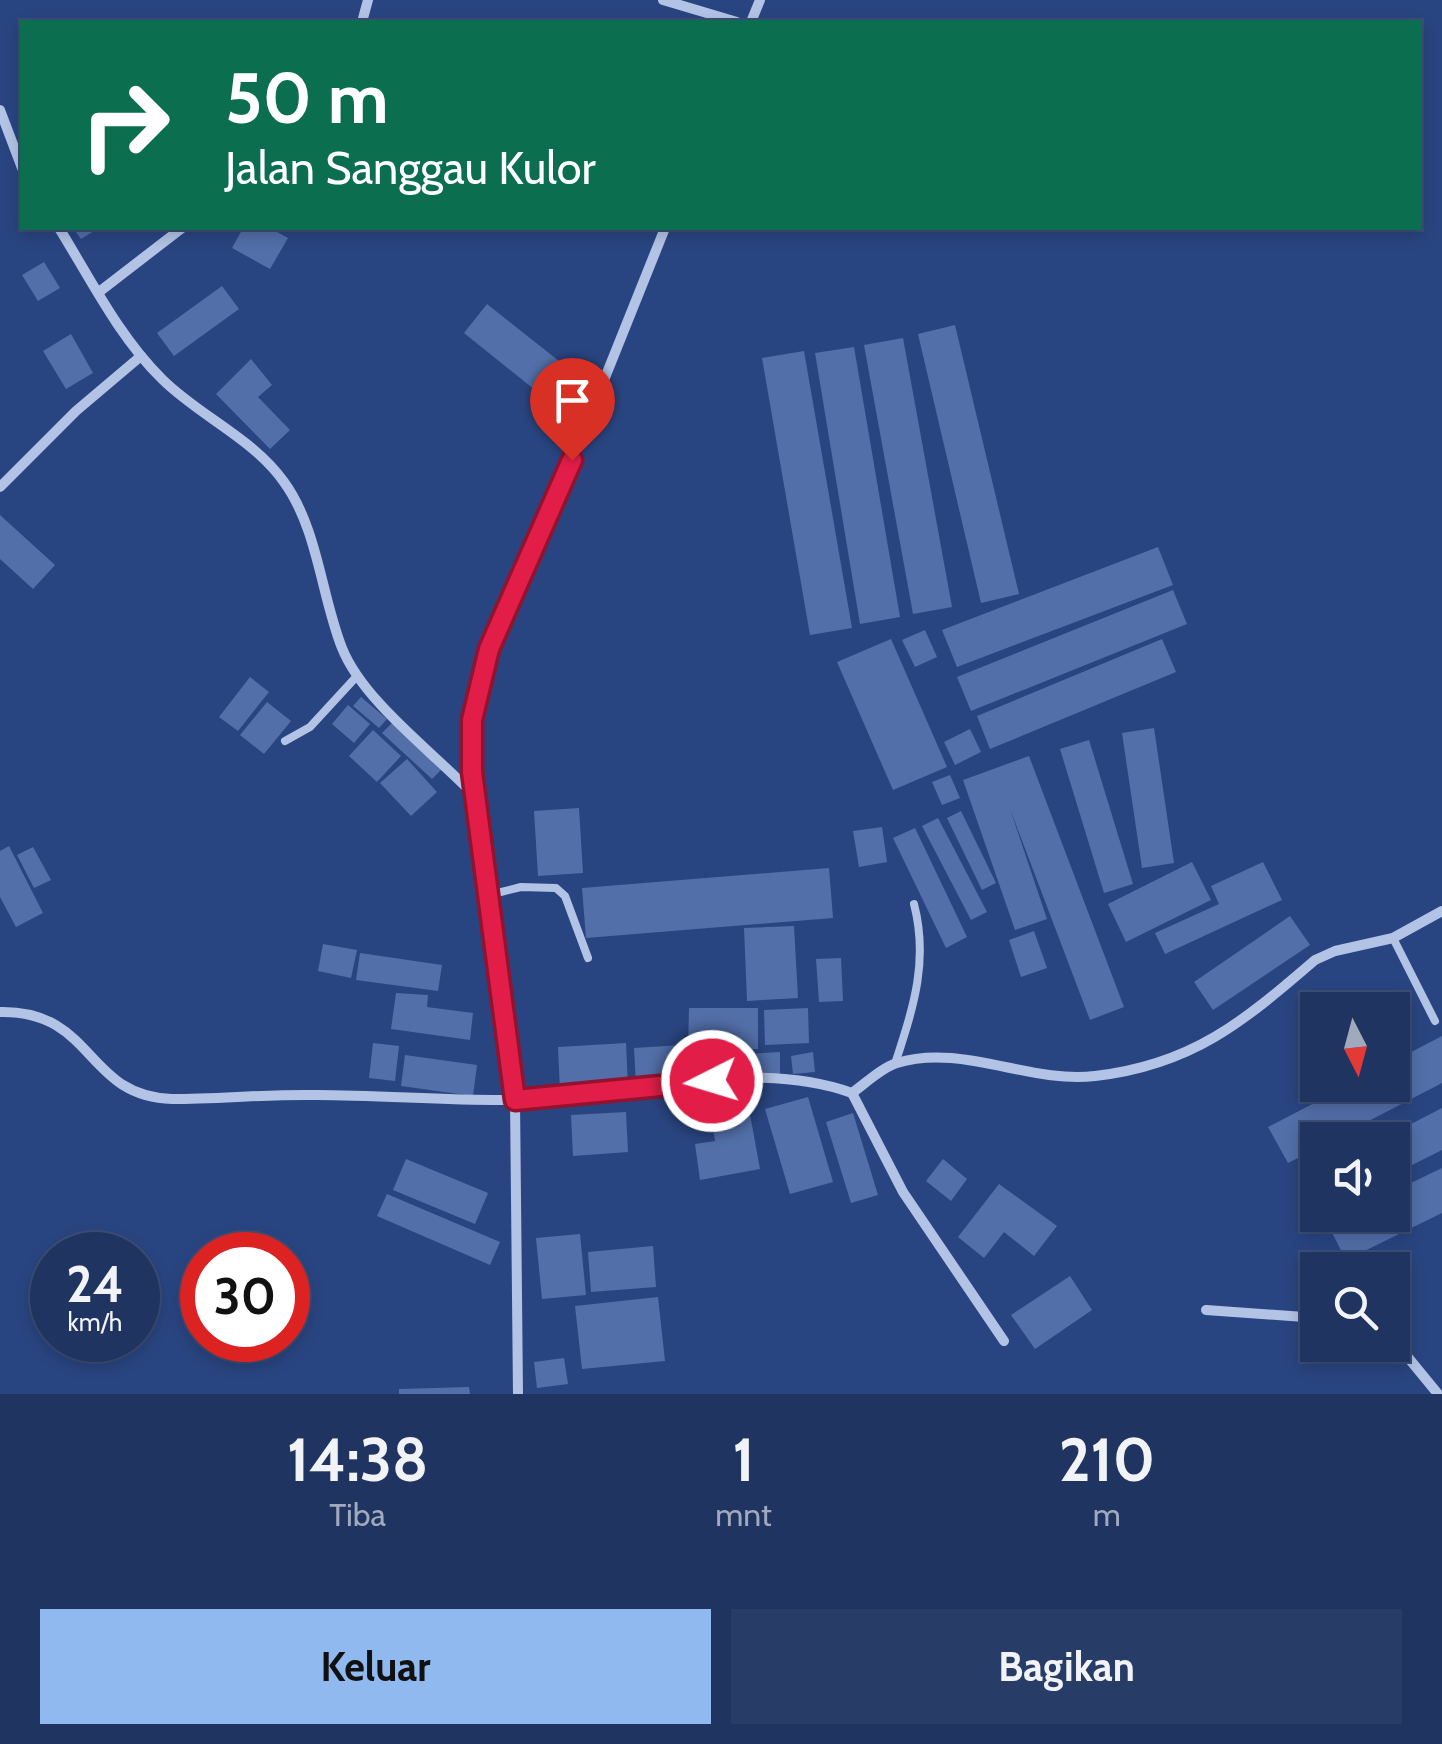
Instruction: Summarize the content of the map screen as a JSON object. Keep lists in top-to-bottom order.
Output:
{
  "north": "bottom",
  "page": {
    "turn": ["50 m", "Jalan Sanggau Kulor"],
    "speed": "24 km/h",
    "limit": "30",
    "eta": [
      "14:38",
      "Tiba",
      "1",
      "mnt",
      "210",
      "m"
    ],
    "buttons": ["Keluar", "Bagikan"]
  }
}
